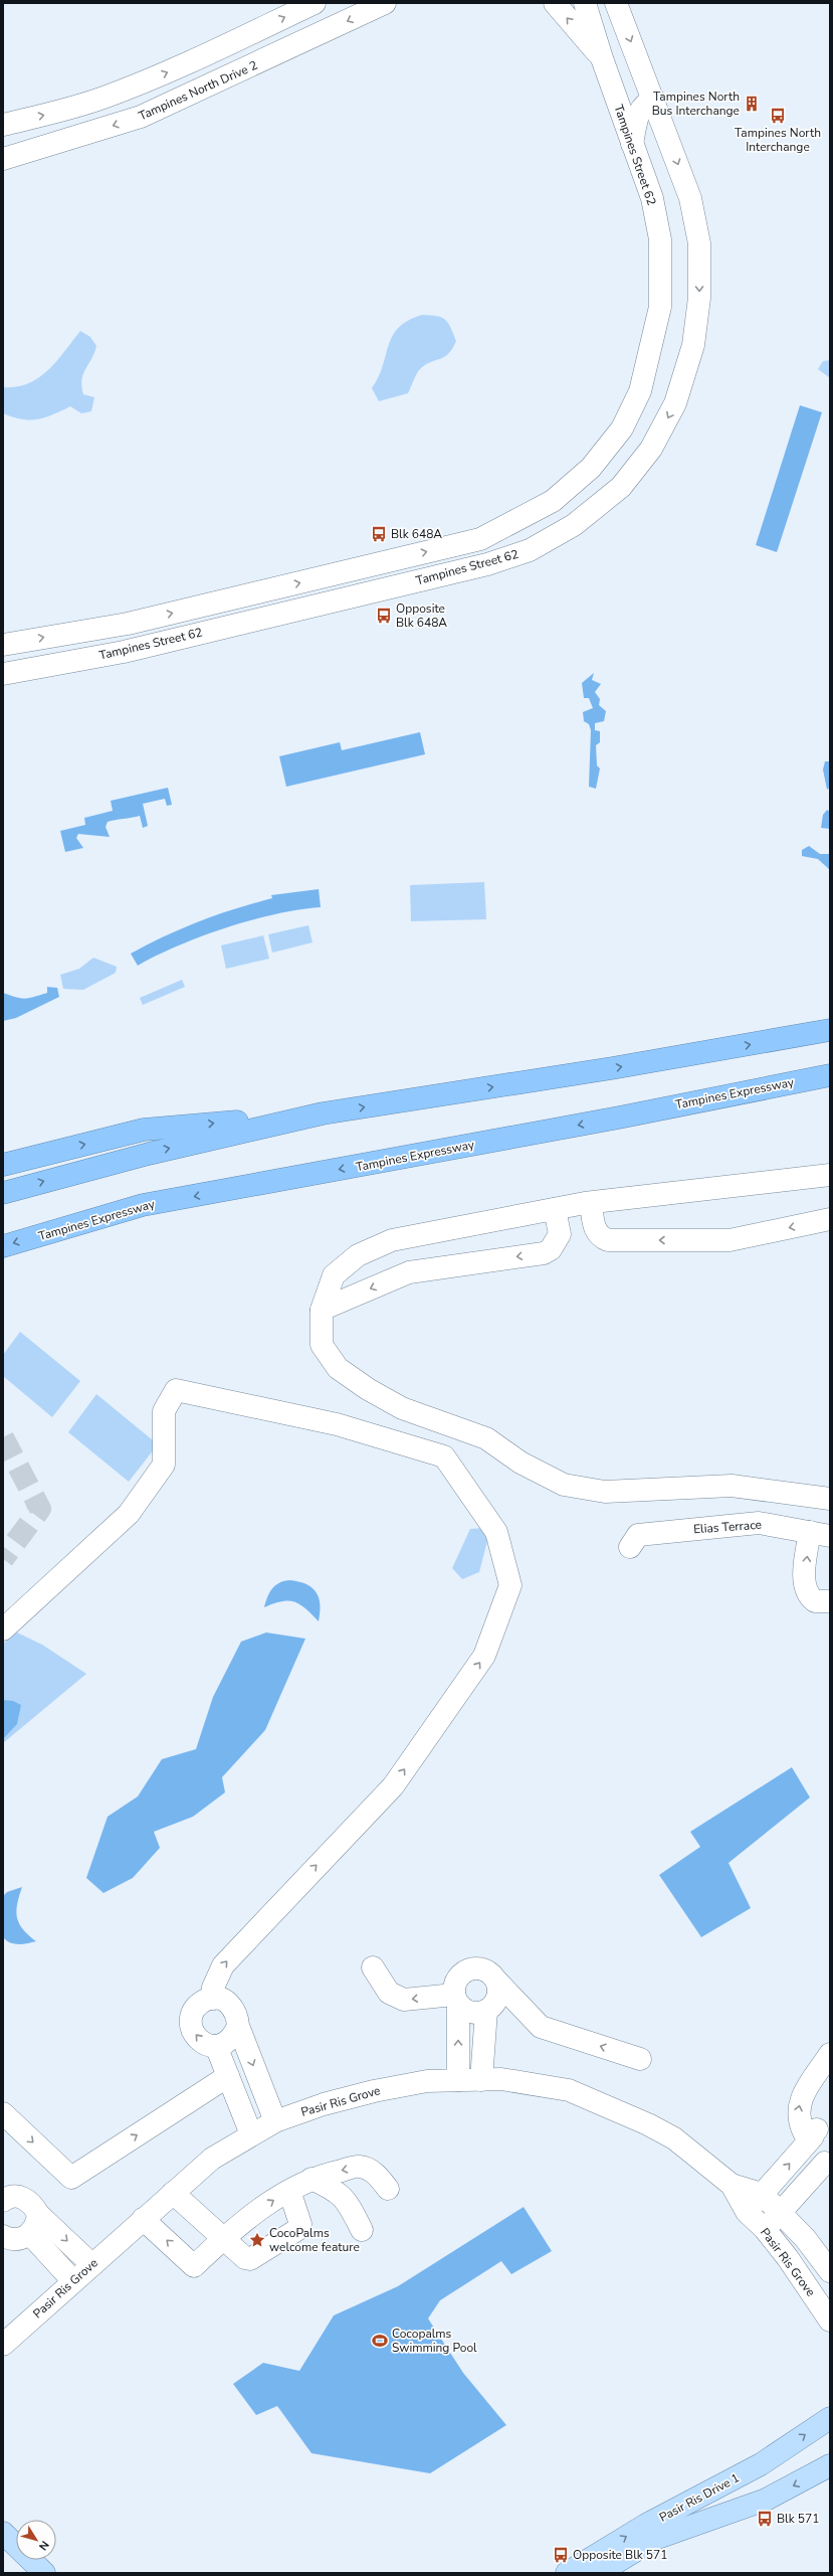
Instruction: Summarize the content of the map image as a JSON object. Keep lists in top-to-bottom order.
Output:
{
  "streets": {
    "highway": ["Tampines Expressway"],
    "main road": ["Pasir Ris Drive 1"],
    "street": [
      "Tampines North Drive 2",
      "Tampines Street 62",
      "Elias Terrace",
      "Pasir Ris Grove"
    ]
  },
  "places": {
    "building": ["Tampines North Bus Interchange"],
    "bus stop": [
      "Tampines North Interchange",
      "Blk 648A",
      "Opposite Blk 648A",
      "Blk 571",
      "Opposite Blk 571"
    ],
    "place": ["CocoPalms welcome feature"],
    "sports": ["Cocopalms Swimming Pool"]
  },
  "north": "bottom right"
}
